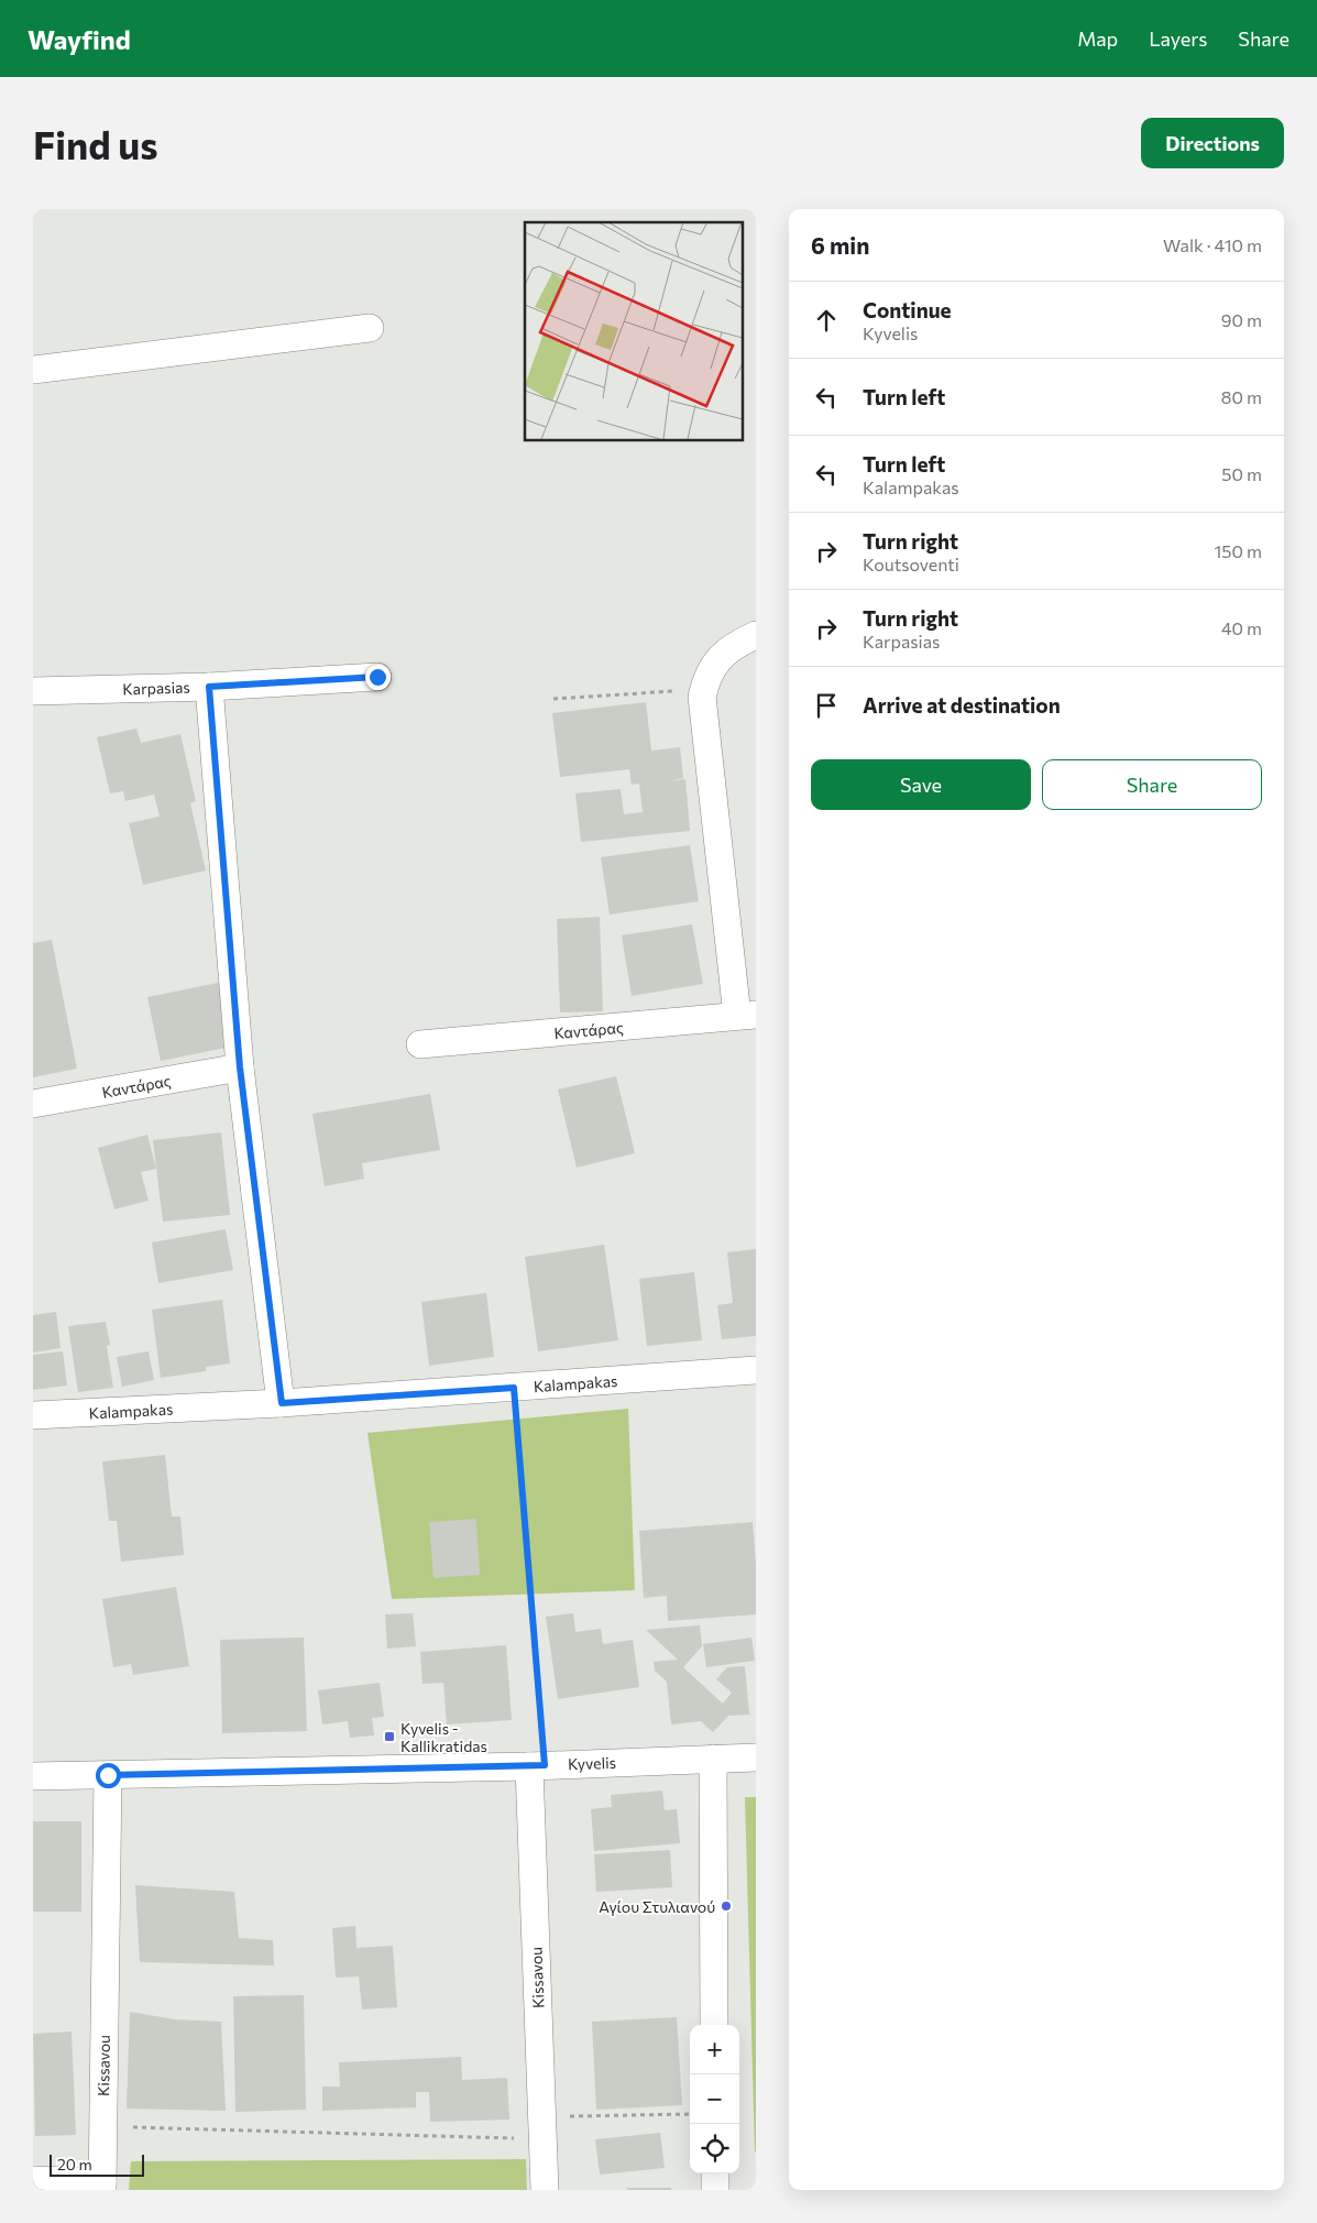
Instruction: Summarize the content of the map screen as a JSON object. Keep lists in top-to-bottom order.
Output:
{
  "streets": {
    "street": [
      "Karpasias",
      "Καντάρας",
      "Kalampakas",
      "Kyvelis",
      "Kissavou"
    ]
  },
  "crossings": [
    ["Kyvelis", "Kissavou"]
  ],
  "places": {
    "transit": ["Kyvelis - Kallikratidas"],
    "other": ["Αγίου Στυλιανού"]
  },
  "scale_bar": "20 m",
  "page": {
    "header": "Wayfind",
    "nav": ["Map", "Layers", "Share"],
    "buttons": [
      "Directions",
      ["Save", "Share"]
    ],
    "title": "Find us",
    "heading": ["6 min", "Walk · 410 m"],
    "list": [
      ["Continue", "Kyvelis", "90 m"],
      ["Turn left", "80 m"],
      ["Turn left", "Kalampakas", "50 m"],
      ["Turn right", "Koutsoventi", "150 m"],
      ["Turn right", "Karpasias", "40 m"],
      "Arrive at destination"
    ],
    "map_buttons": ["+", "−"],
    "scale": "20 m"
  }
}
